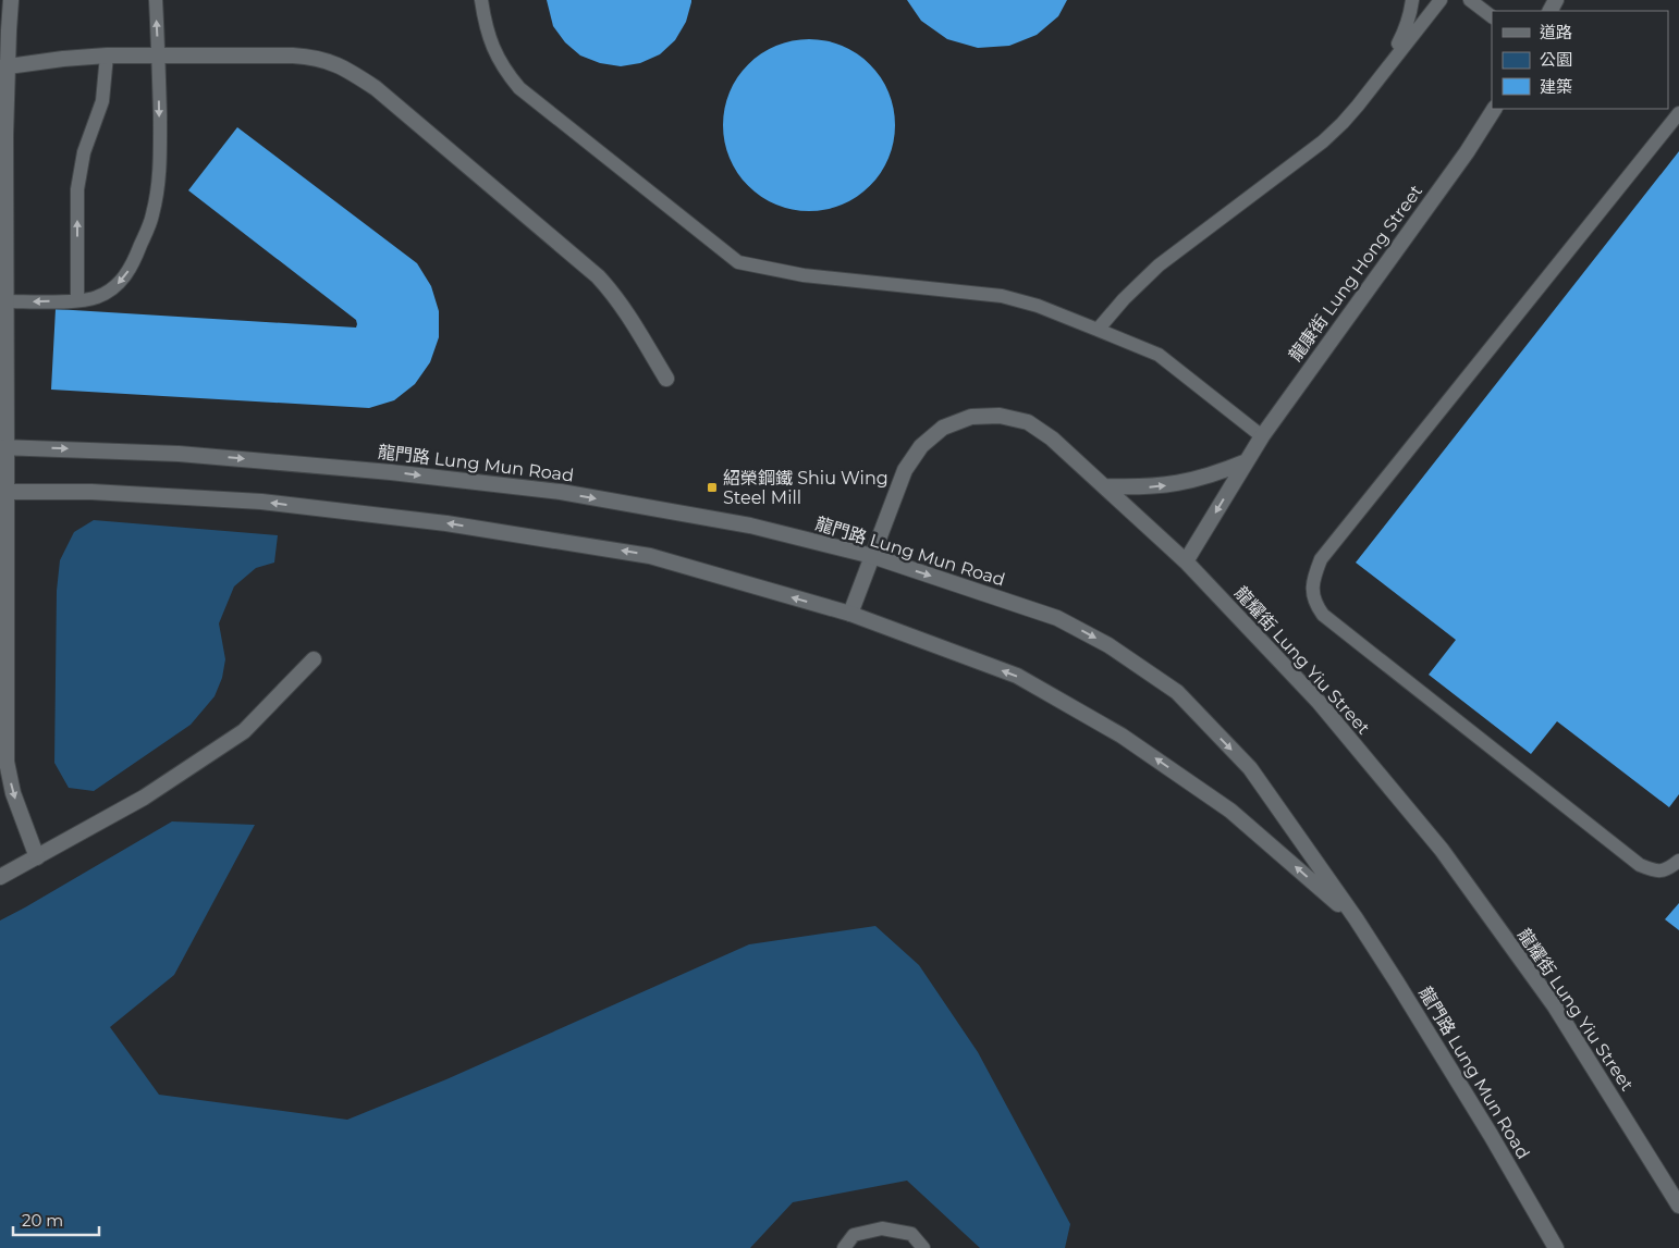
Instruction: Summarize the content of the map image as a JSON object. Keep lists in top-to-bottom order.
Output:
{
  "streets": {
    "street": ["龍康街 Lung Hong Street", "龍門路 Lung Mun Road", "龍耀街 Lung Yiu Street"]
  },
  "crossings": [
    ["龍康街 Lung Hong Street", "龍耀街 Lung Yiu Street"],
    ["龍門路 Lung Mun Road", "龍耀街 Lung Yiu Street"]
  ],
  "places": {
    "transit": ["紹榮鋼鐵 Shiu Wing Steel Mill"]
  },
  "legend": ["道路", "公園", "建築"],
  "scale_bar": "20 m"
}
